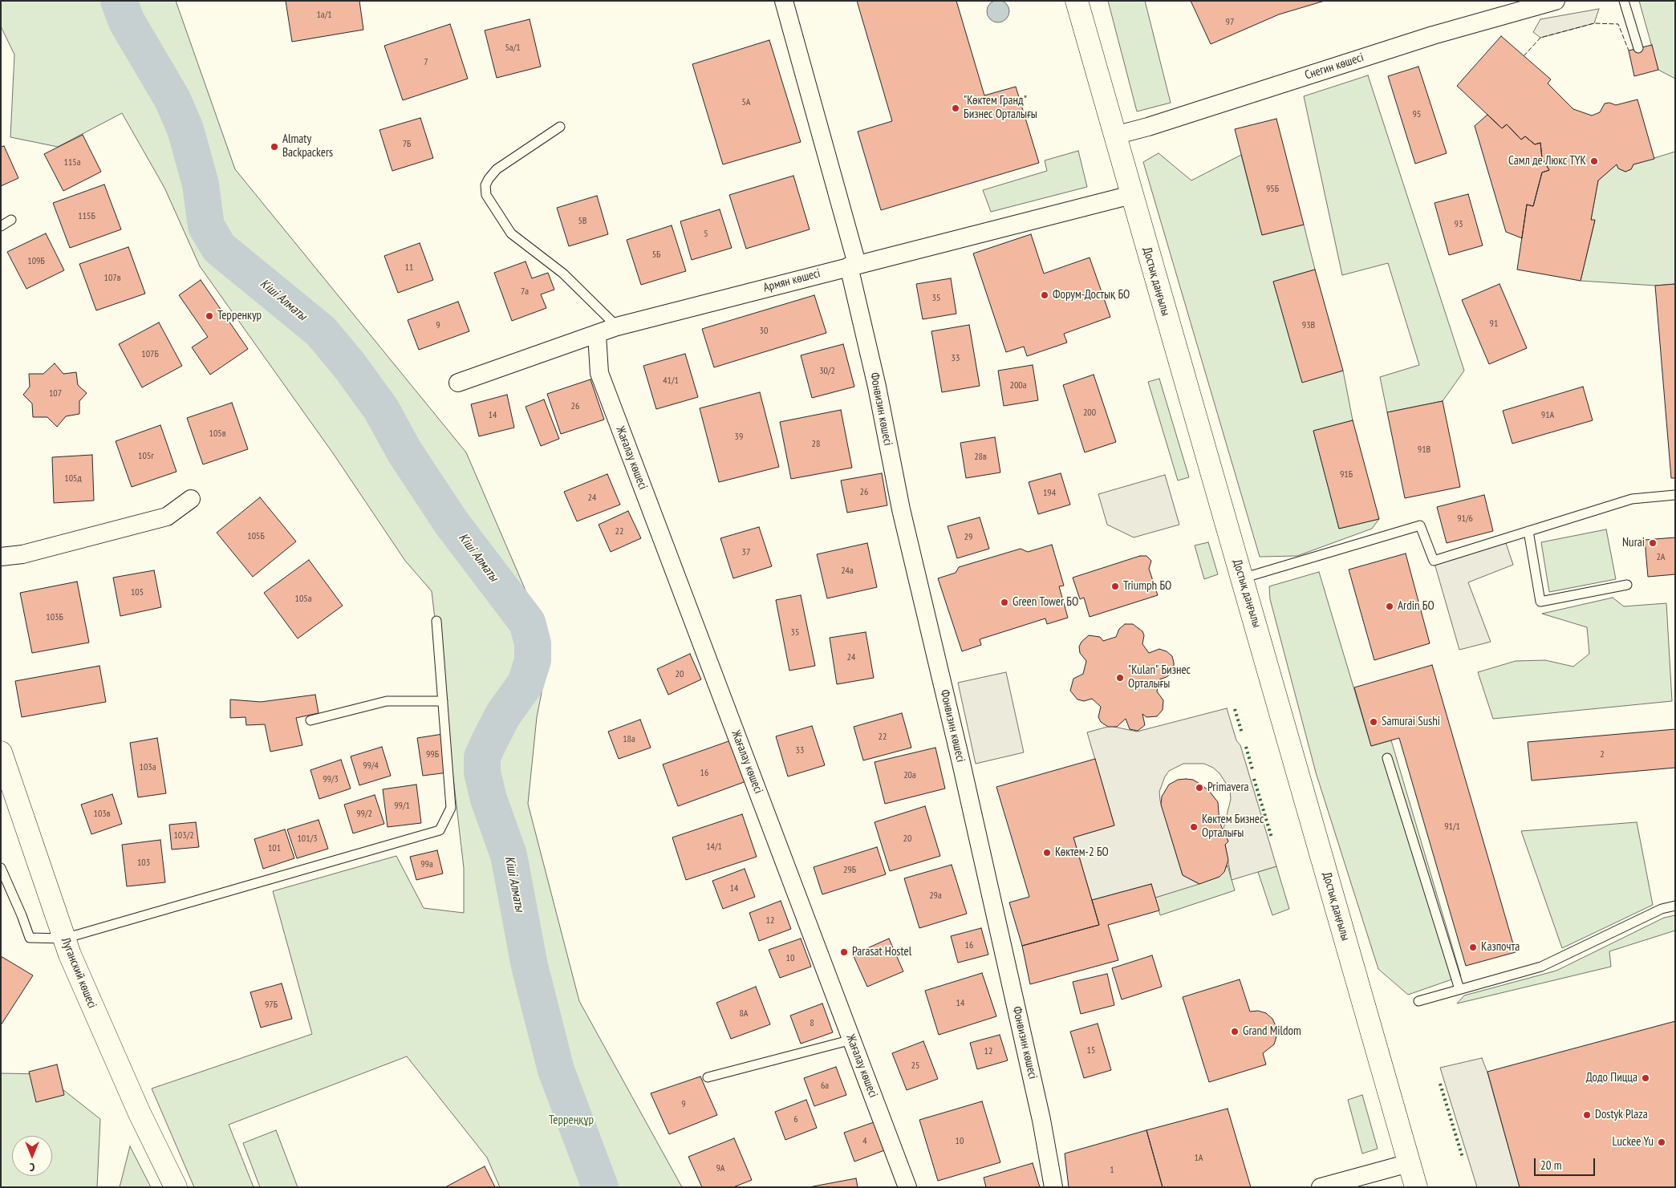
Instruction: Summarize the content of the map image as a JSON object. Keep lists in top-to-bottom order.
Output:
{
  "streets": {
    "main road": ["Достық даңғылы", "Луганский көшесі"],
    "street": [
      "Снегин көшесі",
      "Армян көшесі",
      "Фонвизин көшесі",
      "Жағалау көшесі"
    ]
  },
  "crossings": [
    ["Снегин көшесі", "Достық даңғылы"],
    ["Армян көшесі", "Достық даңғылы"],
    ["Армян көшесі", "Фонвизин көшесі"],
    ["Армян көшесі", "Жағалау көшесі"]
  ],
  "water": ["Кіші Алматы"],
  "parks": ["Терреңқұр"],
  "places": [
    "\"Көктем Гранд\" Бизнес Орталығы",
    "Almaty Backpackers",
    "Самл де Люкс ТҮК",
    "Форум-Достық БО",
    "Терренкур",
    "Nurai",
    "Triumph БО",
    "Green Tower БО",
    "Ardin БО",
    "\"Kulan\" Бизнес Орталығы",
    "Samurai Sushi",
    "Primavera",
    "Көктем Бизнес Орталығы",
    "Көктем-2 БО",
    "Казпочта",
    "Parasat Hostel",
    "Grand Mildom",
    "Додо Пицца",
    "Dostyk Plaza",
    "Luckee Yu"
  ],
  "house_numbers": [
    "1а/1",
    "97",
    "5а/1",
    "7",
    "5А",
    "95",
    "7Б",
    "115а",
    "95Б",
    "115Б",
    "5В",
    "93",
    "5",
    "5Б",
    "109Б",
    "11",
    "107в",
    "7а",
    "35",
    "91",
    "9",
    "93В",
    "30",
    "107Б",
    "33",
    "30/2",
    "41/1",
    "200а",
    "107",
    "26",
    "200",
    "14",
    "91А",
    "105в",
    "39",
    "28",
    "91В",
    "105г",
    "28в",
    "91Б",
    "105д",
    "26",
    "194",
    "24",
    "91/6",
    "22",
    "105Б",
    "29",
    "37",
    "2А",
    "24а",
    "105",
    "105а",
    "103Б",
    "35",
    "24",
    "20",
    "22",
    "18а",
    "33",
    "99Б",
    "2",
    "99/4",
    "103а",
    "16",
    "20а",
    "99/3",
    "99/1",
    "103в",
    "99/2",
    "91/1",
    "103/2",
    "101/3",
    "20",
    "14/1",
    "101",
    "103",
    "99а",
    "29Б",
    "14",
    "29а",
    "12",
    "16",
    "10",
    "14",
    "97Б",
    "8А",
    "8",
    "15",
    "12",
    "25",
    "6а",
    "9",
    "6",
    "4",
    "10",
    "1А",
    "9А",
    "1"
  ],
  "scale_bar": "20 m",
  "north": "bottom"
}
